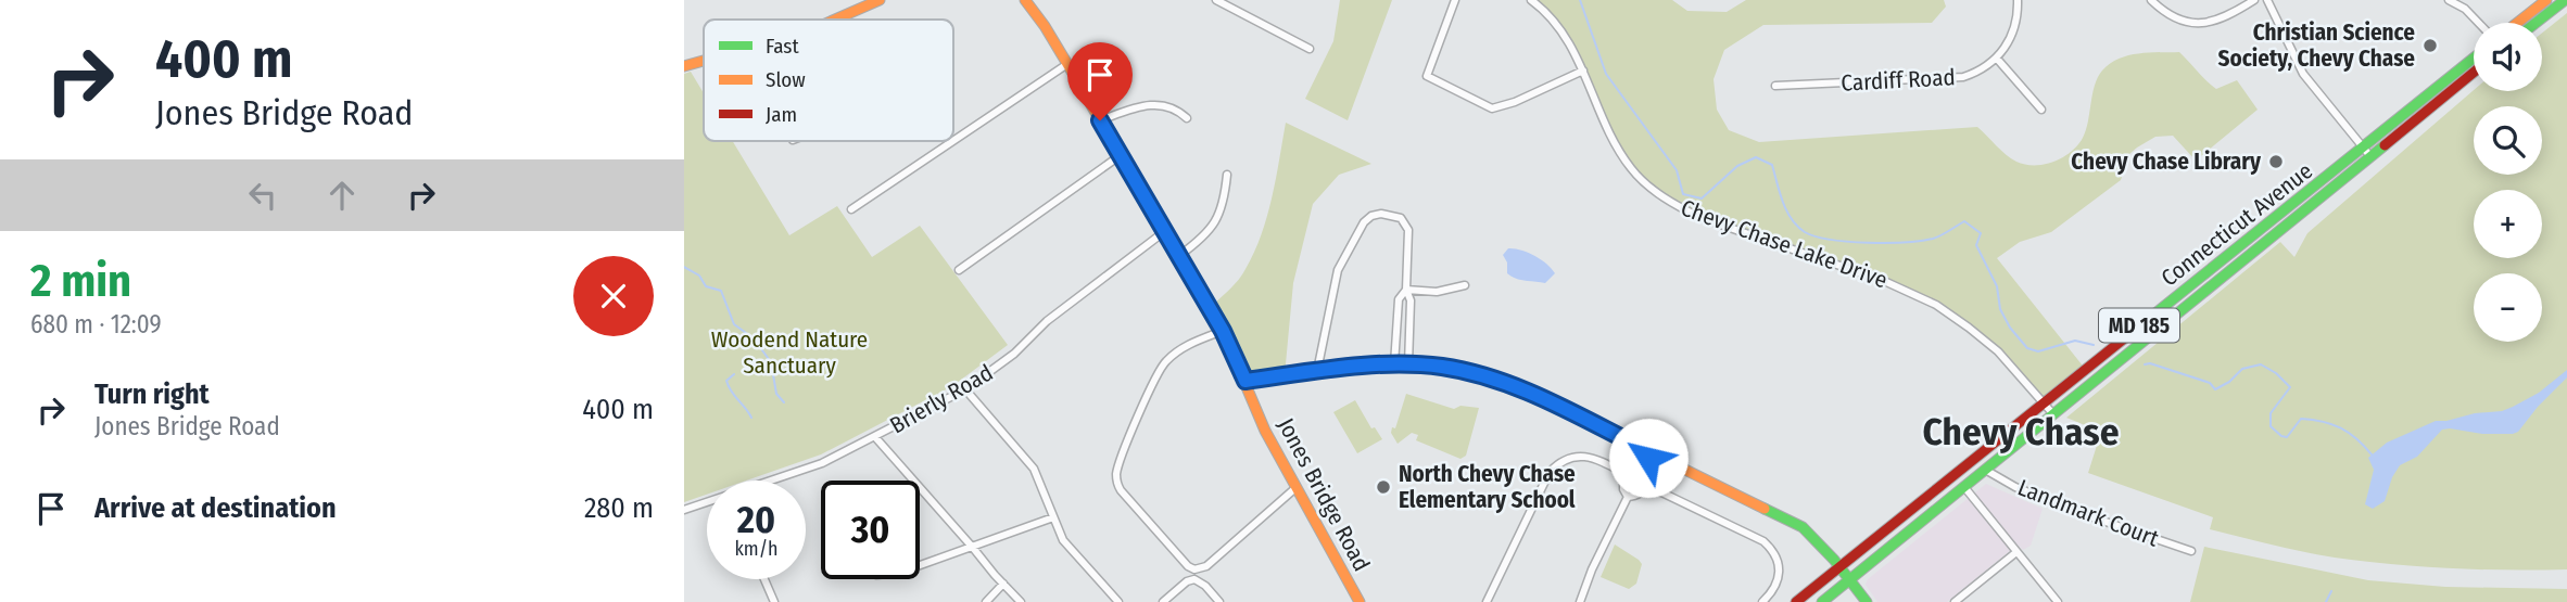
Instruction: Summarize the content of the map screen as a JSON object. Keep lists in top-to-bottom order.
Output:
{
  "streets": {
    "main road": ["Connecticut Avenue", "MD 185", "Jones Bridge Road"],
    "street": [
      "Cardiff Road",
      "Chevy Chase Lake Drive",
      "Brierly Road",
      "Landmark Court"
    ]
  },
  "crossings": [
    ["Connecticut Avenue", "Chevy Chase Lake Drive"],
    ["Connecticut Avenue", "Landmark Court"],
    ["Brierly Road", "Jones Bridge Road"]
  ],
  "districts": ["Chevy Chase"],
  "parks": ["Woodend Nature Sanctuary"],
  "places": ["Christian Science Society, Chevy Chase", "Chevy Chase Library", "North Chevy Chase Elementary School"],
  "legend": ["Fast", "Slow", "Jam"],
  "page": {
    "turn": ["400 m", "Jones Bridge Road"],
    "map_buttons": ["+", "−"],
    "heading": ["2 min", "680 m · 12:09"],
    "list": [
      {
        "name": "Turn right",
        "note": "Jones Bridge Road",
        "value": "400 m"
      },
      {
        "name": "Arrive at destination",
        "value": "280 m"
      }
    ],
    "speed": "20 km/h",
    "limit": "30"
  }
}
